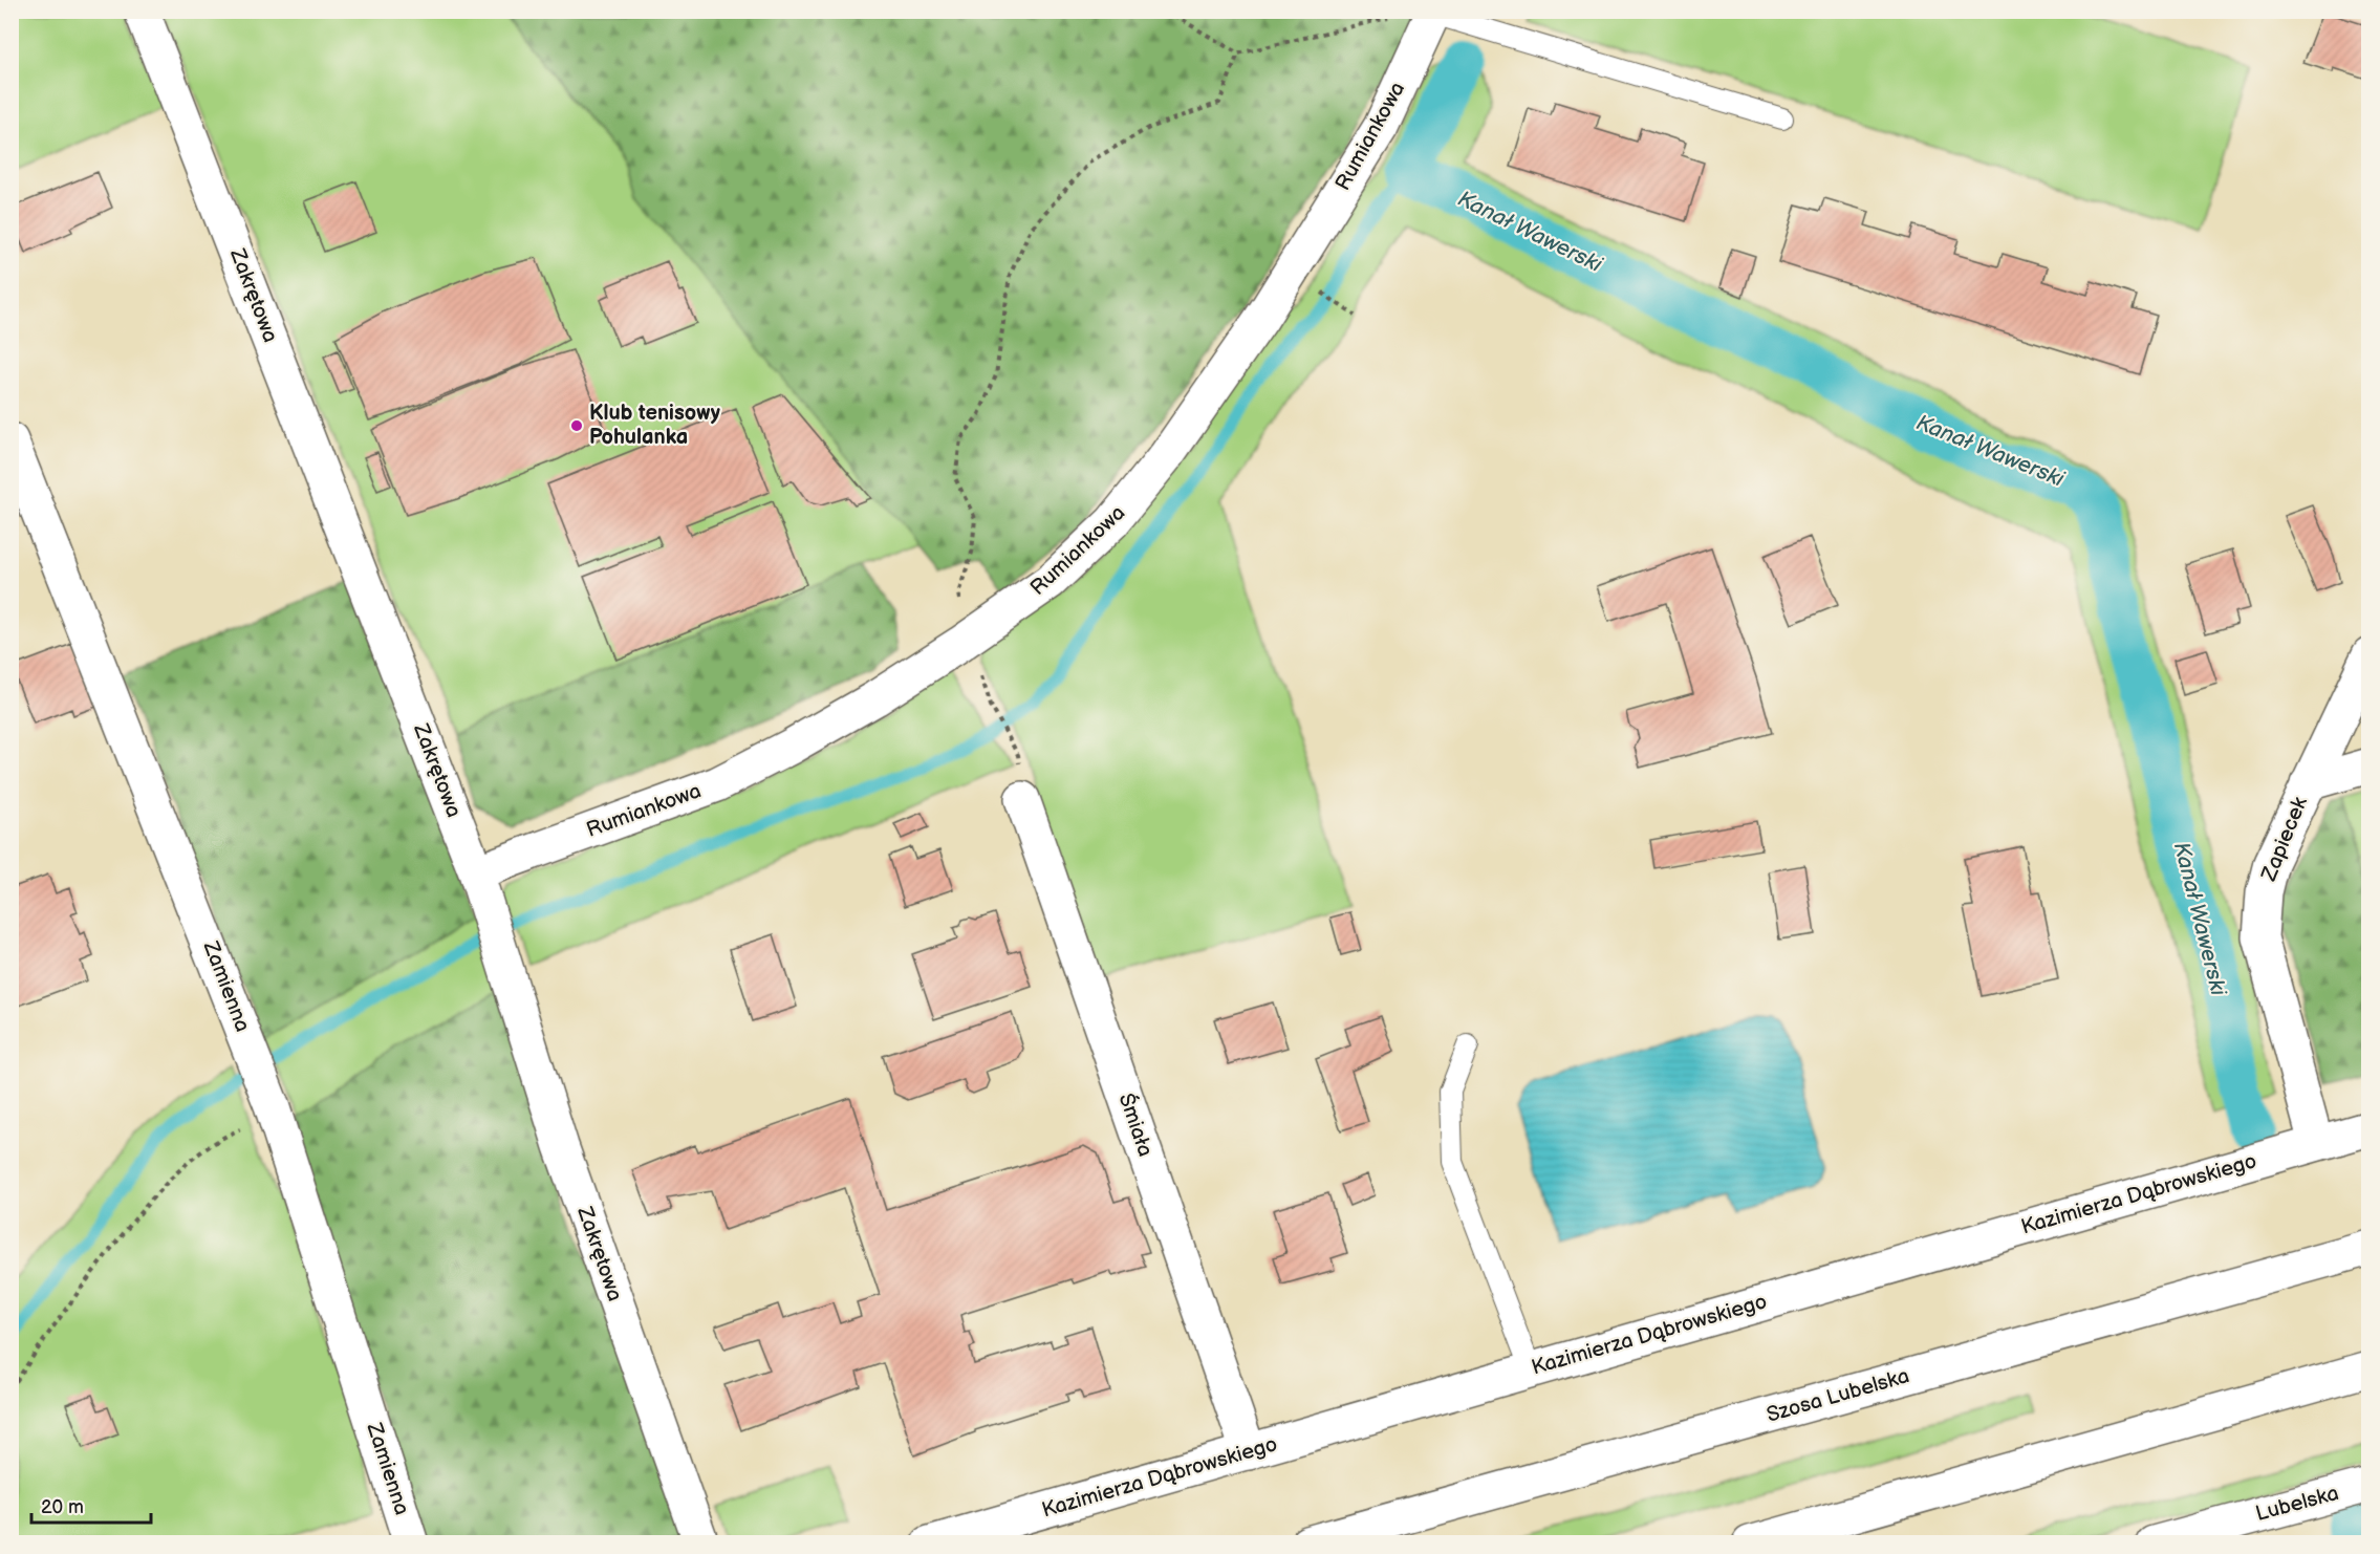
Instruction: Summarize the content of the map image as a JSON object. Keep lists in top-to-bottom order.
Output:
{
  "streets": {
    "main road": [
      "Rumiankowa",
      "Zakrętowa",
      "Zapiecek",
      "Zamienna",
      "Śmiała",
      "Kazimierza Dąbrowskiego",
      "Szosa Lubelska",
      "Lubelska"
    ]
  },
  "crossings": [
    ["Rumiankowa", "Zakrętowa"],
    ["Zapiecek", "Kazimierza Dąbrowskiego"],
    ["Śmiała", "Kazimierza Dąbrowskiego"]
  ],
  "water": ["Kanał Wawerski"],
  "places": ["Klub tenisowy Pohulanka"],
  "scale_bar": "20 m"
}
